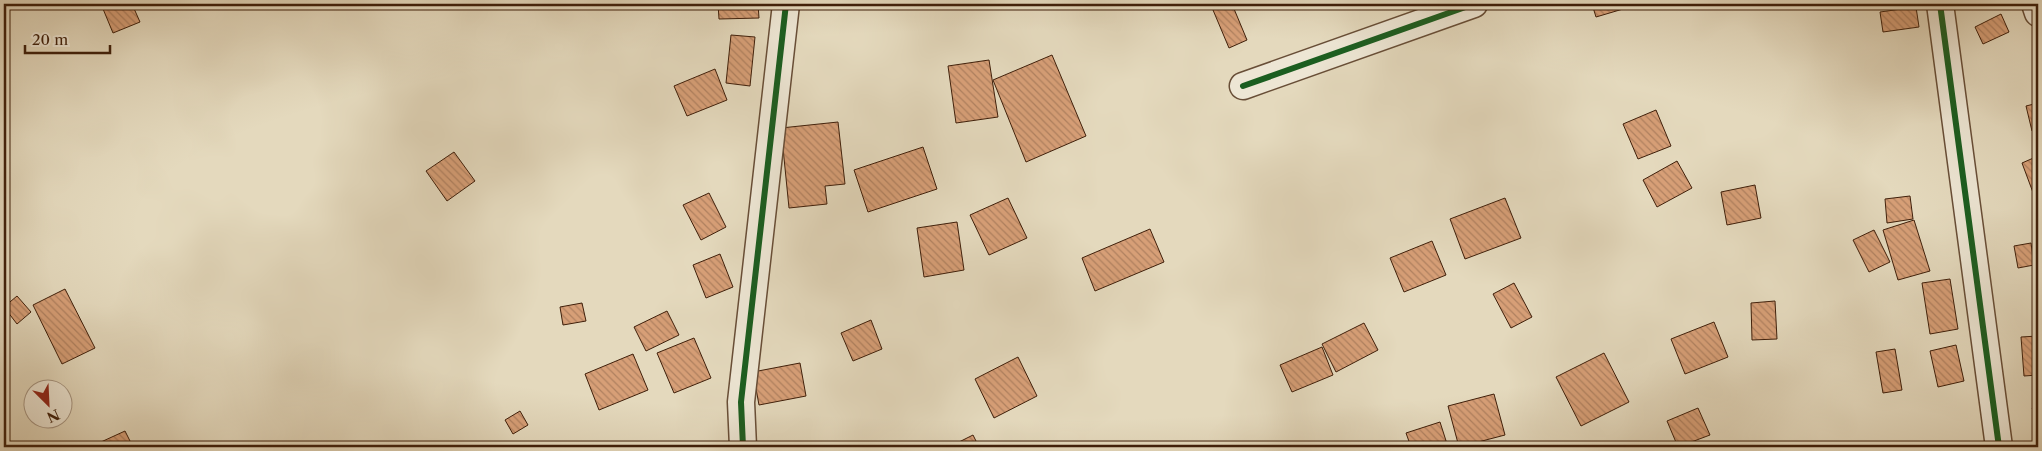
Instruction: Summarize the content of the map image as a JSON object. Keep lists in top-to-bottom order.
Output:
{
  "scale_bar": "20 m",
  "north": "bottom right"
}
